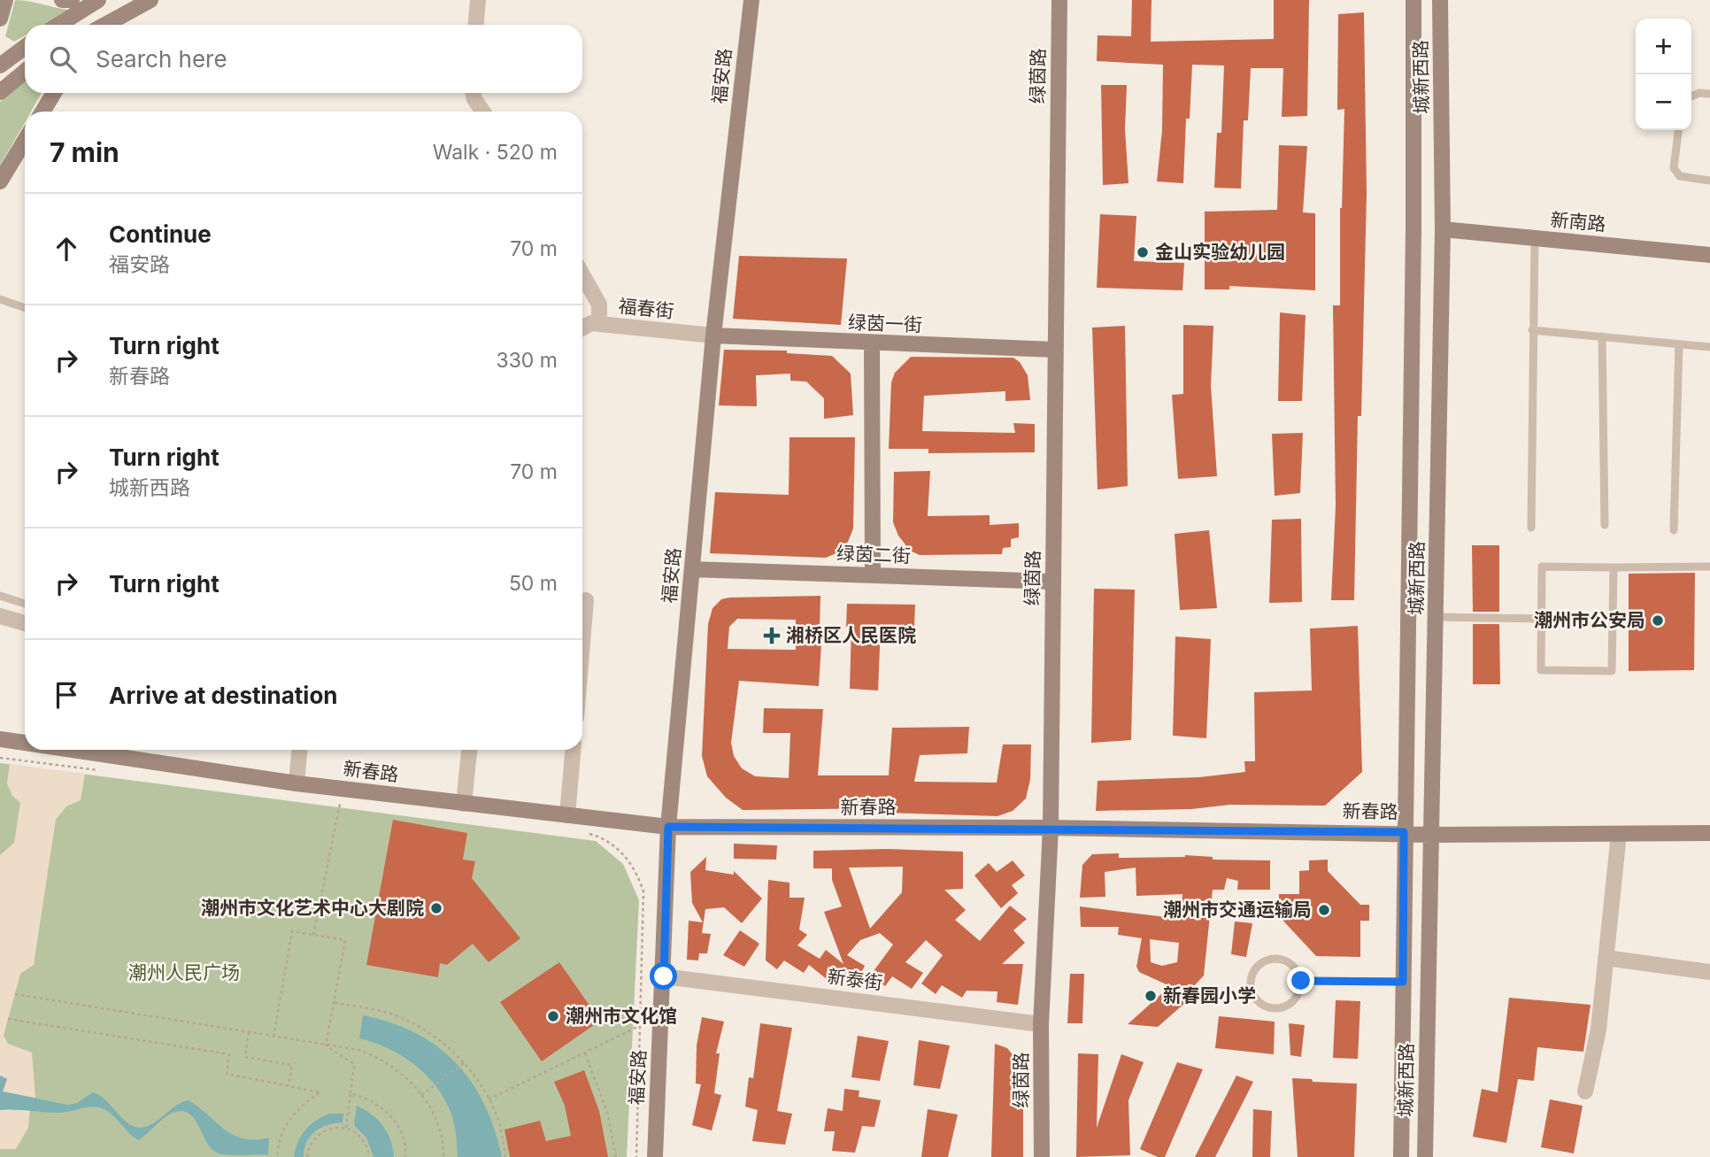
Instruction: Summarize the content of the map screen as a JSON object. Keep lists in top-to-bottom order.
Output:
{
  "streets": {
    "street": [
      "福安路",
      "绿茵路",
      "城新西路",
      "新南路",
      "福春街",
      "绿茵一街",
      "绿茵二街",
      "新春路",
      "新泰街"
    ]
  },
  "crossings": [
    ["福安路", "福春街"],
    ["福安路", "绿茵一街"],
    ["福安路", "绿茵二街"],
    ["福安路", "新春路"],
    ["福安路", "新泰街"],
    ["绿茵路", "绿茵一街"],
    ["绿茵路", "绿茵二街"],
    ["绿茵路", "新春路"],
    ["绿茵路", "新泰街"],
    ["城新西路", "新南路"],
    ["城新西路", "新春路"],
    ["福春街", "绿茵一街"]
  ],
  "parks": ["潮州人民广场"],
  "places": {
    "other": [
      "金山实验幼儿园",
      "潮州市公安局",
      "潮州市文化艺术中心大剧院",
      "潮州市交通运输局",
      "新春园小学",
      "潮州市文化馆"
    ],
    "health": ["湘桥区人民医院"]
  },
  "page": {
    "map_buttons": ["+", "−"],
    "search": "Search here",
    "heading": ["7 min", "Walk · 520 m"],
    "list": [
      ["Continue", "福安路", "70 m"],
      ["Turn right", "新春路", "330 m"],
      ["Turn right", "城新西路", "70 m"],
      ["Turn right", "50 m"],
      "Arrive at destination"
    ]
  }
}
